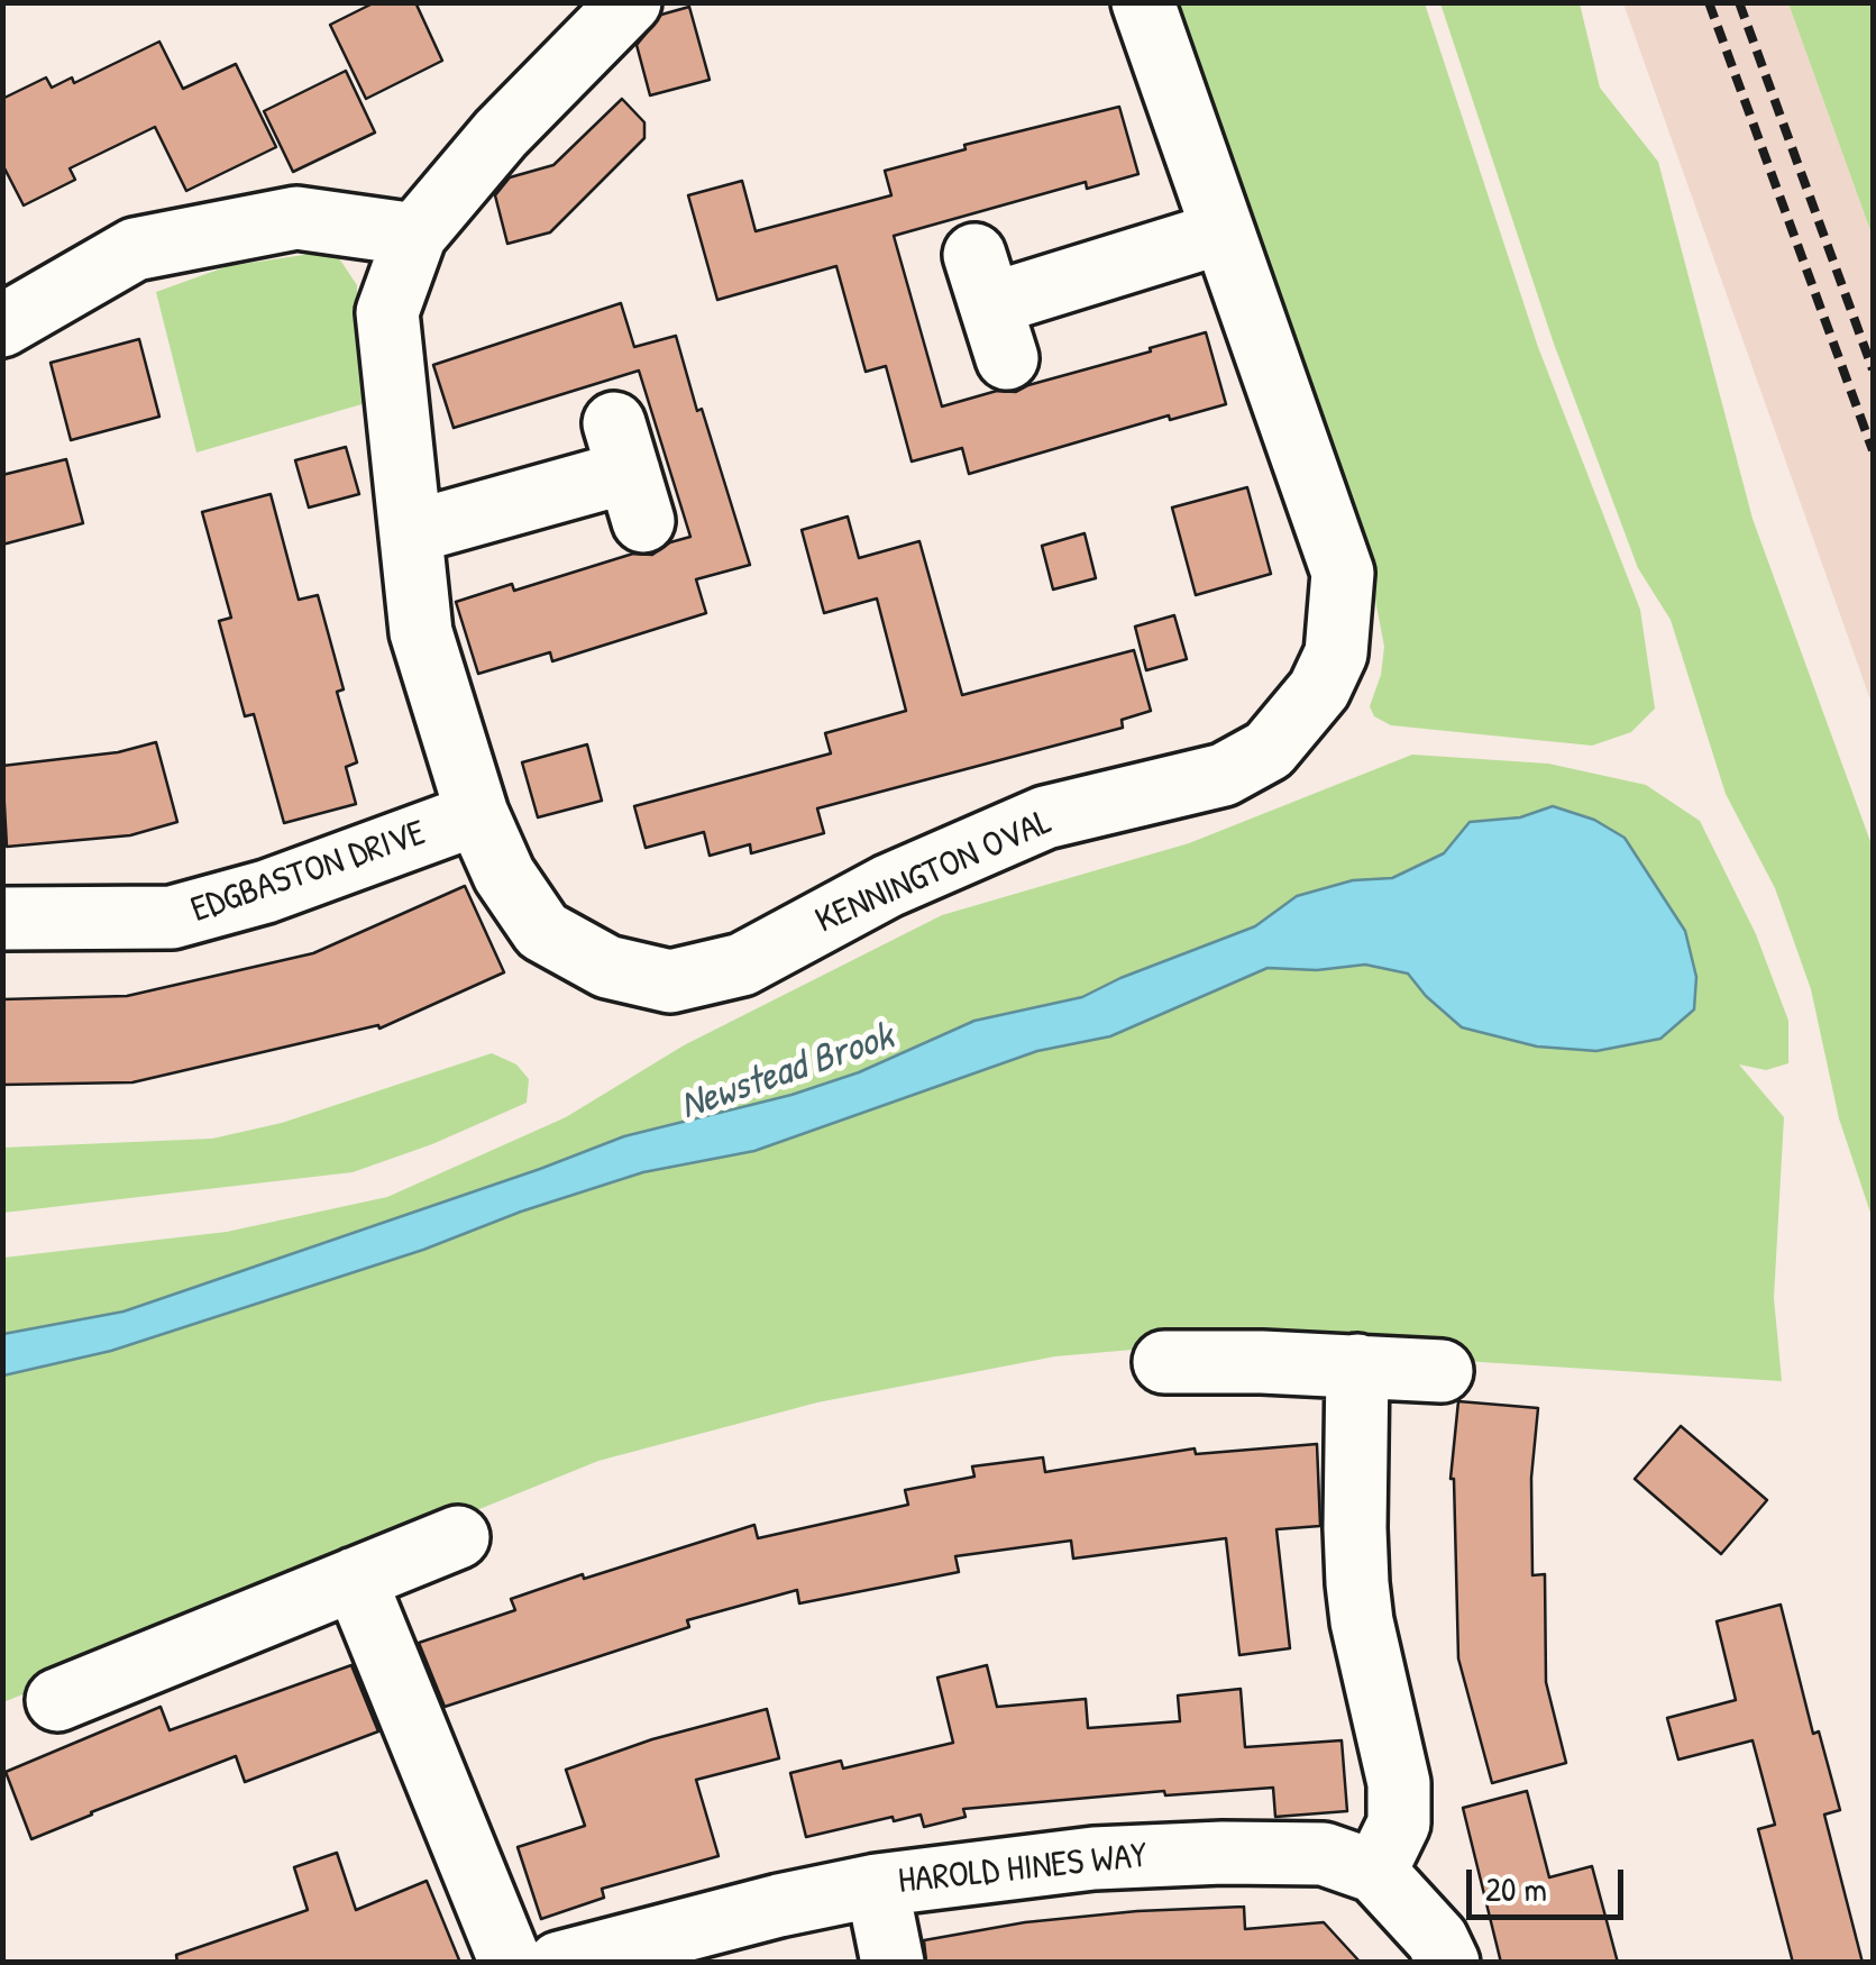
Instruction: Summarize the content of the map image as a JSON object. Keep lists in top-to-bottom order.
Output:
{
  "streets": {
    "street": ["EDGBASTON DRIVE", "KENNINGTON OVAL", "HAROLD HINES WAY"]
  },
  "crossings": [
    ["EDGBASTON DRIVE", "KENNINGTON OVAL"]
  ],
  "water": ["Newstead Brook"],
  "scale_bar": "20 m"
}
